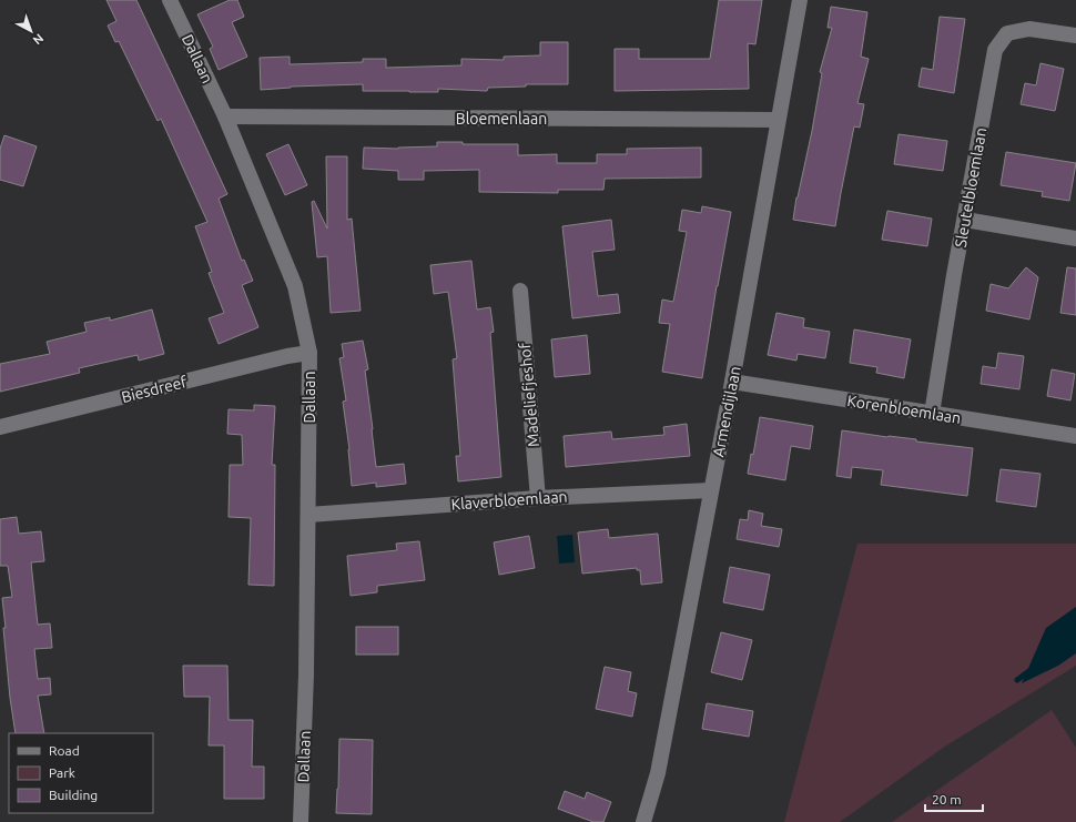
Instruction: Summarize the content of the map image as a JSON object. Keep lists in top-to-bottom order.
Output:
{
  "streets": {
    "street": [
      "Dallaan",
      "Bloemenlaan",
      "Sleutelbloemlaan",
      "Biesdreef",
      "Madeliefjeshof",
      "Korenbloemlaan",
      "Armendijlaan",
      "Klaverbloemlaan"
    ]
  },
  "crossings": [
    ["Dallaan", "Bloemenlaan"],
    ["Dallaan", "Biesdreef"],
    ["Dallaan", "Klaverbloemlaan"],
    ["Bloemenlaan", "Armendijlaan"],
    ["Sleutelbloemlaan", "Korenbloemlaan"],
    ["Madeliefjeshof", "Klaverbloemlaan"],
    ["Korenbloemlaan", "Armendijlaan"],
    ["Armendijlaan", "Klaverbloemlaan"]
  ],
  "legend": ["Road", "Park", "Building"],
  "scale_bar": "20 m",
  "north": "bottom right"
}
